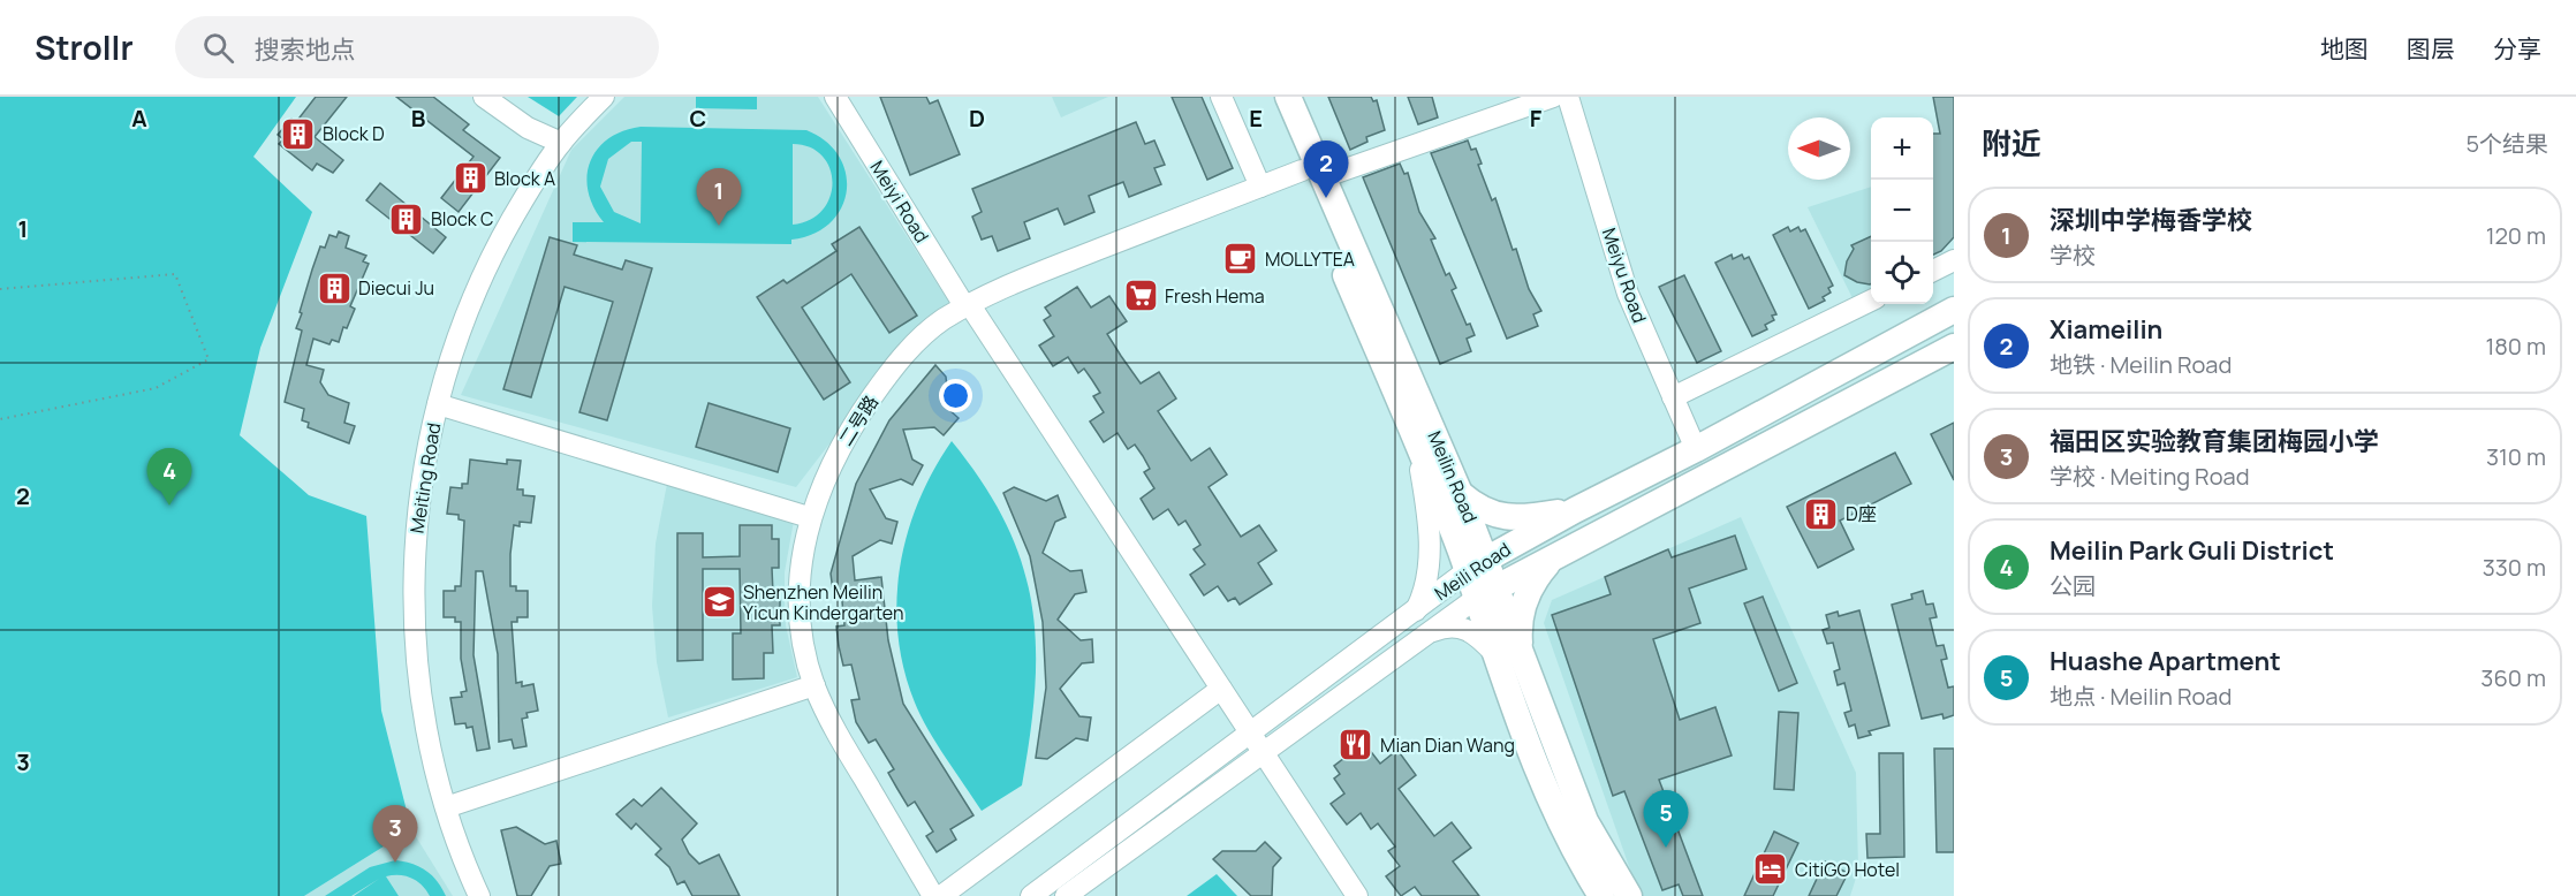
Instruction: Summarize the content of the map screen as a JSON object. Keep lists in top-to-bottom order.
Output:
{
  "streets": {
    "main road": ["Meilin Road", "Meili Road"],
    "street": [
      "Meiyi Road",
      "Meiyu Road",
      "二号路",
      "Meiting Road"
    ]
  },
  "crossings": [
    ["Meiyi Road", "二号路"],
    ["Meiyi Road", "Meili Road"],
    ["Meiyu Road", "Meili Road"],
    ["二号路", "Meilin Road"],
    ["Meilin Road", "Meili Road"]
  ],
  "places": {
    "building": [
      "Block D",
      "Block A",
      "Block C",
      "Diecui Ju",
      "D座"
    ],
    "cafe": ["MOLLYTEA"],
    "supermarket": ["Fresh Hema"],
    "school or university": ["Shenzhen Meilin Yicun Kindergarten"],
    "restaurant": ["Mian Dian Wang"],
    "hotel": ["CitiGO Hotel"]
  },
  "north": "left",
  "page": {
    "header": "Strollr",
    "search": "搜索地点",
    "nav": ["地图", "图层", "分享"],
    "heading": ["附近", "5个结果"],
    "map_buttons": ["+", "−"],
    "pins": [
      "2",
      "1",
      "4",
      "5",
      "3"
    ],
    "list": [
      {
        "mark": "1",
        "name": "深圳中学梅香学校",
        "note": "学校",
        "value": "120 m"
      },
      {
        "mark": "2",
        "name": "Xiameilin",
        "note": "地铁 · Meilin Road",
        "value": "180 m"
      },
      {
        "mark": "3",
        "name": "福田区实验教育集团梅园小学",
        "note": "学校 · Meiting Road",
        "value": "310 m"
      },
      {
        "mark": "4",
        "name": "Meilin Park Guli District",
        "note": "公园",
        "value": "330 m"
      },
      {
        "mark": "5",
        "name": "Huashe Apartment",
        "note": "地点 · Meilin Road",
        "value": "360 m"
      }
    ]
  },
  "grid": {
    "columns": [
      "A",
      "B",
      "C",
      "D",
      "E",
      "F"
    ],
    "rows": ["1", "2", "3"]
  }
}
